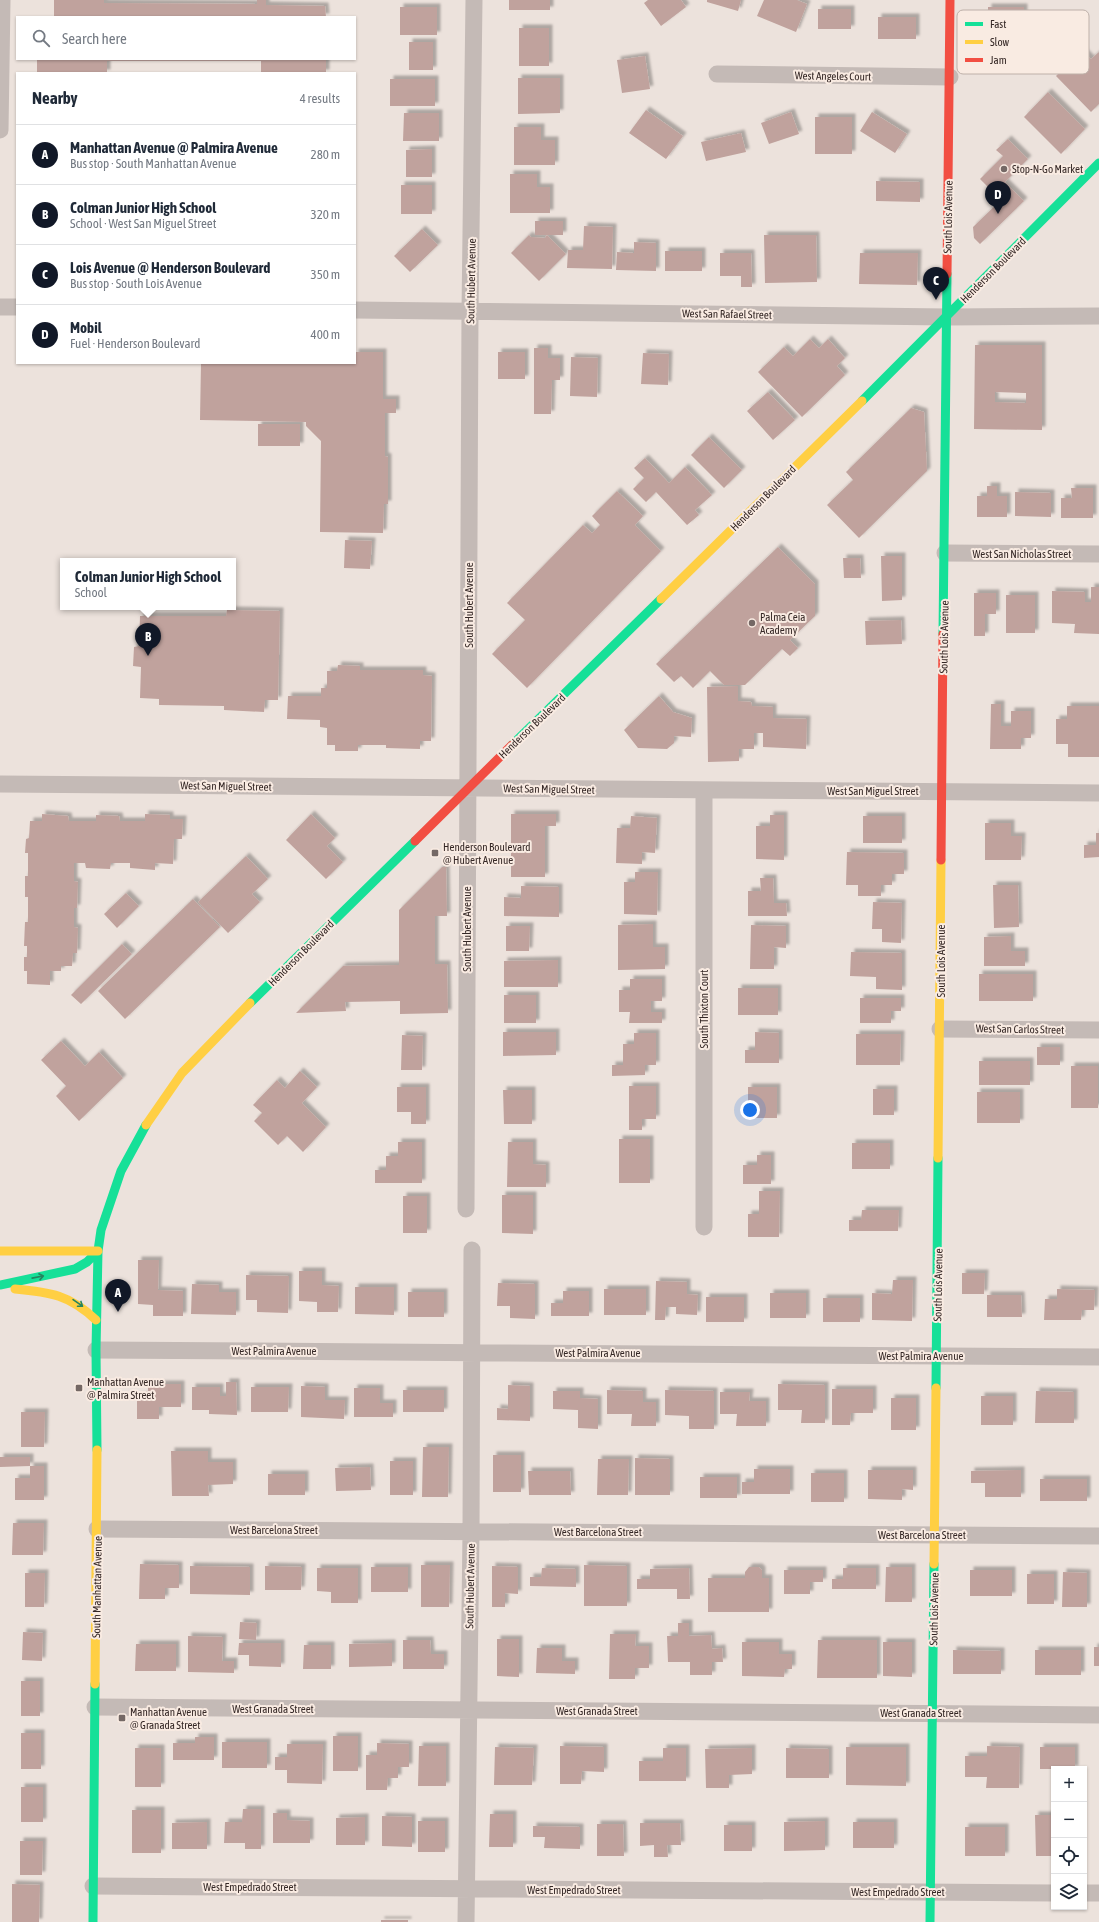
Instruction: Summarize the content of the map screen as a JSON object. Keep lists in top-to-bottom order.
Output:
{
  "streets": {
    "street": [
      "West Angeles Court",
      "South Lois Avenue",
      "Henderson Boulevard",
      "South Hubert Avenue",
      "West San Rafael Street",
      "West San Nicholas Street",
      "West San Miguel Street",
      "South Thixton Court",
      "West San Carlos Street",
      "West Palmira Avenue",
      "West Barcelona Street",
      "South Manhattan Avenue",
      "West Granada Street",
      "West Empedrado Street"
    ]
  },
  "crossings": [
    ["West Angeles Court", "South Lois Avenue"],
    ["South Lois Avenue", "Henderson Boulevard"],
    ["South Lois Avenue", "West San Rafael Street"],
    ["South Lois Avenue", "West San Nicholas Street"],
    ["South Lois Avenue", "West San Miguel Street"],
    ["South Lois Avenue", "West San Carlos Street"],
    ["South Lois Avenue", "West Palmira Avenue"],
    ["South Lois Avenue", "West Barcelona Street"],
    ["South Lois Avenue", "West Granada Street"],
    ["South Lois Avenue", "West Empedrado Street"],
    ["Henderson Boulevard", "South Hubert Avenue"],
    ["Henderson Boulevard", "West San Rafael Street"],
    ["Henderson Boulevard", "West San Miguel Street"],
    ["Henderson Boulevard", "South Manhattan Avenue"],
    ["South Hubert Avenue", "West San Rafael Street"],
    ["South Hubert Avenue", "West San Miguel Street"],
    ["South Hubert Avenue", "West Palmira Avenue"],
    ["South Hubert Avenue", "West Barcelona Street"],
    ["South Hubert Avenue", "West Granada Street"],
    ["South Hubert Avenue", "West Empedrado Street"],
    ["West San Miguel Street", "South Thixton Court"],
    ["West Palmira Avenue", "South Manhattan Avenue"],
    ["West Barcelona Street", "South Manhattan Avenue"],
    ["South Manhattan Avenue", "West Granada Street"],
    ["South Manhattan Avenue", "West Empedrado Street"]
  ],
  "places": {
    "other": ["Stop-N-Go Market", "Palma Ceia Academy"],
    "transit": ["Henderson Boulevard @ Hubert Avenue", "Manhattan Avenue @ Palmira Street", "Manhattan Avenue @ Granada Street"]
  },
  "legend": ["Fast", "Slow", "Jam"],
  "page": {
    "search": "Search here",
    "heading": ["Nearby", "4 results"],
    "list": [
      {
        "mark": "A",
        "name": "Manhattan Avenue @ Palmira Avenue",
        "note": "Bus stop · South Manhattan Avenue",
        "value": "280 m"
      },
      {
        "mark": "B",
        "name": "Colman Junior High School",
        "note": "School · West San Miguel Street",
        "value": "320 m"
      },
      {
        "mark": "C",
        "name": "Lois Avenue @ Henderson Boulevard",
        "note": "Bus stop · South Lois Avenue",
        "value": "350 m"
      },
      {
        "mark": "D",
        "name": "Mobil",
        "note": "Fuel · Henderson Boulevard",
        "value": "400 m"
      }
    ],
    "pins": [
      "D",
      "C",
      "B",
      "A"
    ],
    "popup": ["Colman Junior High School", "School"],
    "map_buttons": ["+", "−"]
  }
}
